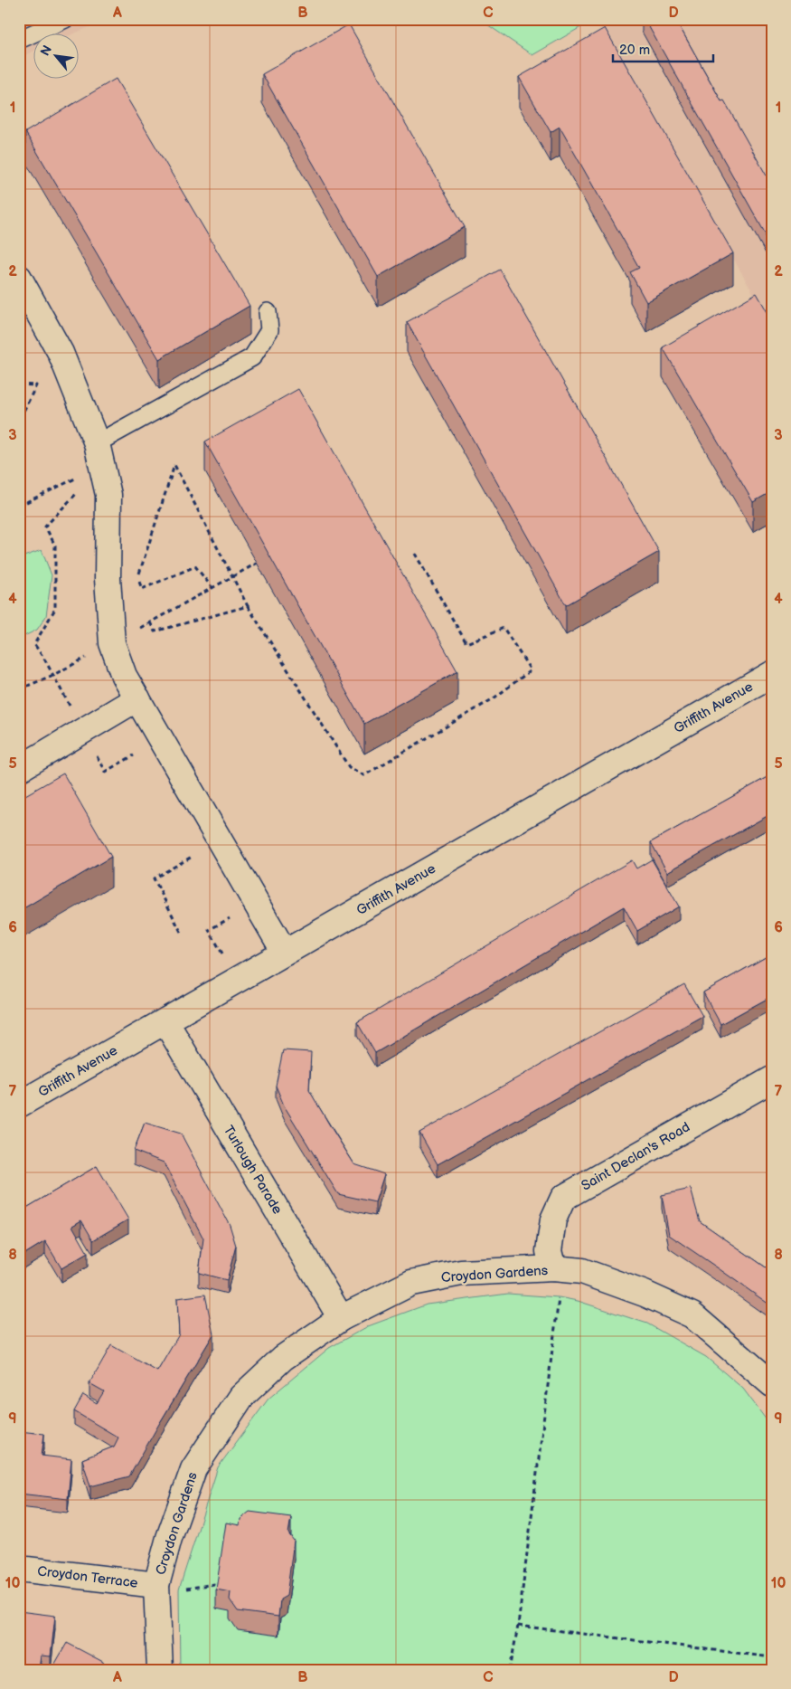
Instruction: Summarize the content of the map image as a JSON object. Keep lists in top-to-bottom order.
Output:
{
  "streets": {
    "street": [
      "Griffith Avenue",
      "Saint Declan's Road",
      "Turlough Parade",
      "Croydon Gardens",
      "Croydon Terrace"
    ]
  },
  "crossings": [
    ["Griffith Avenue", "Turlough Parade"],
    ["Saint Declan's Road", "Croydon Gardens"],
    ["Turlough Parade", "Croydon Gardens"],
    ["Croydon Gardens", "Croydon Terrace"]
  ],
  "scale_bar": "20 m",
  "north": "top left",
  "grid": {
    "columns": [
      "A",
      "B",
      "C",
      "D"
    ],
    "rows": [
      "1",
      "2",
      "3",
      "4",
      "5",
      "6",
      "7",
      "8",
      "9",
      "10"
    ]
  }
}
